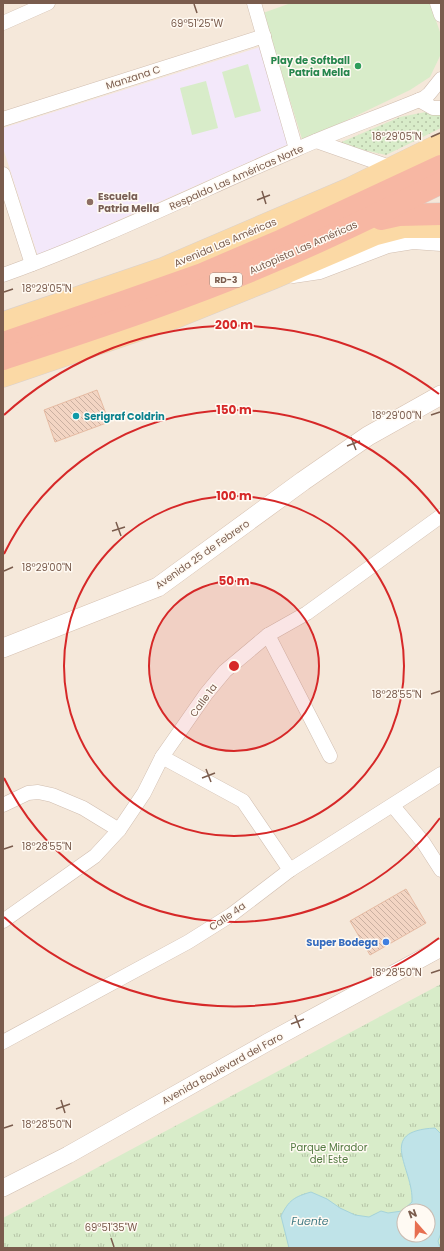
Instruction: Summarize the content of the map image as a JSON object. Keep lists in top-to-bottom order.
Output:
{
  "streets": {
    "highway": ["Autopista Las Américas", "RD-3"],
    "main road": ["Avenida Las Américas", "Avenida 25 de Febrero"],
    "street": [
      "Manzana C",
      "Respaldo Las Américas Norte",
      "Calle 1a",
      "Calle 4a",
      "Avenida Boulevard del Faro"
    ]
  },
  "water": ["Fuente"],
  "parks": ["Parque Mirador del Este"],
  "places": [
    "Play de Softball Patria Mella",
    "Escuela Patria Mella",
    "Serigraf Coldrin",
    "Super Bodega"
  ],
  "north": "top",
  "coordinates": [
    "69°51'25\"W",
    "18°29'05\"N",
    "18°29'00\"N",
    "18°28'55\"N",
    "18°28'50\"N",
    "69°51'35\"W"
  ],
  "rings": [
    "200 m",
    "150 m",
    "100 m",
    "50 m"
  ]
}
